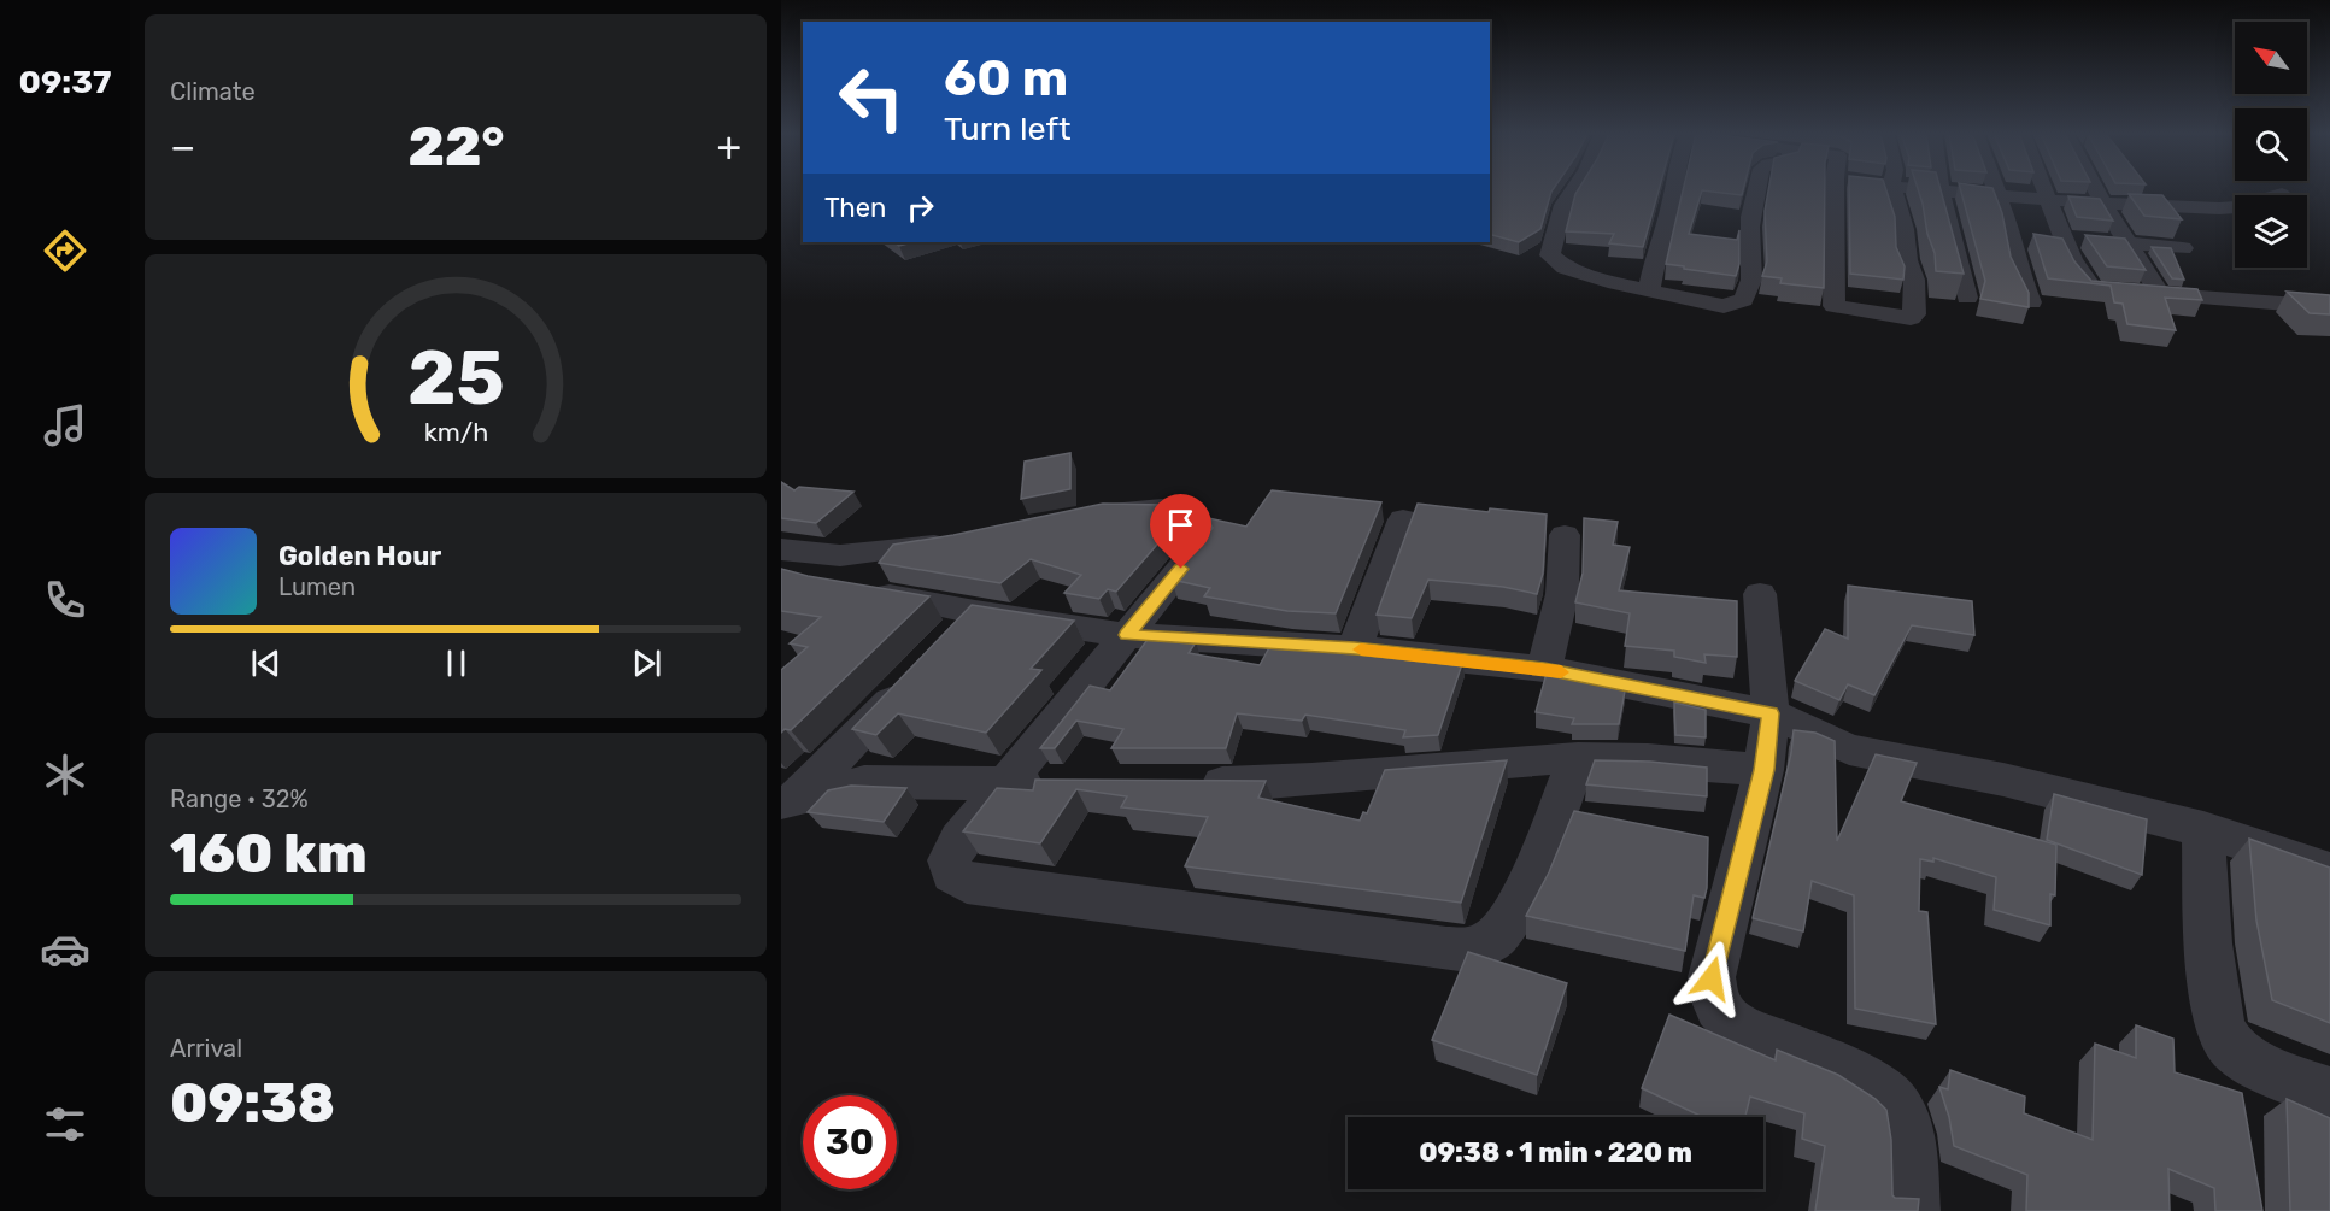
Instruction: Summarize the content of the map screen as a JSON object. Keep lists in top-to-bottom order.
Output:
{
  "north": "top left",
  "page": {
    "tabs": "09:37",
    "tile": [
      "Climate",
      ["Range · 32%", "160 km"],
      ["Arrival", "09:38"]
    ],
    "turn": ["60 m", "Turn left"],
    "heat": ["−", "22°", "+"],
    "then": "Then",
    "song": ["Golden Hour", "Lumen"],
    "limit": "30",
    "trip": "09:38 · 1 min · 220 m",
    "gauge": ["25", "km/h"]
  }
}
